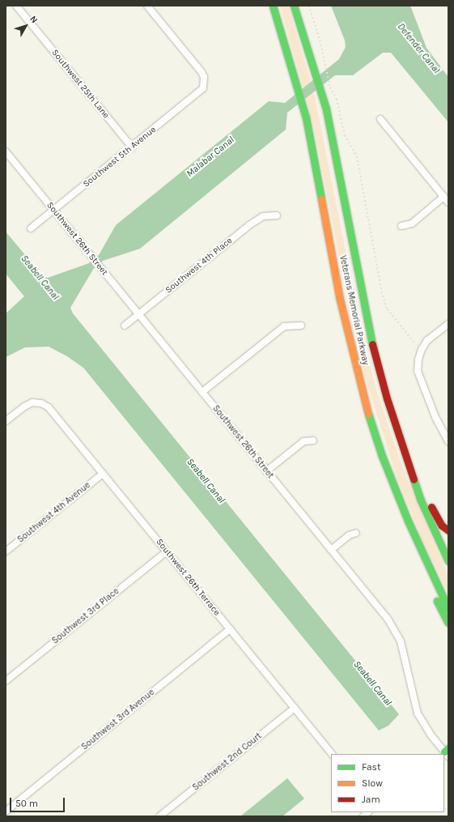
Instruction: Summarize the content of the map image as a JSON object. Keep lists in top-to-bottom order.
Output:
{
  "streets": {
    "highway": ["Veterans Memorial Parkway"],
    "street": [
      "Southwest 25th Lane",
      "Southwest 5th Avenue",
      "Southwest 26th Street",
      "Southwest 4th Place",
      "Southwest 4th Avenue",
      "Southwest 26th Terrace",
      "Southwest 3rd Place",
      "Southwest 3rd Avenue",
      "Southwest 2nd Court"
    ]
  },
  "crossings": [
    ["Southwest 25th Lane", "Southwest 5th Avenue"],
    ["Southwest 5th Avenue", "Southwest 26th Street"],
    ["Southwest 26th Street", "Southwest 4th Place"],
    ["Southwest 4th Avenue", "Southwest 26th Terrace"],
    ["Southwest 26th Terrace", "Southwest 3rd Place"],
    ["Southwest 26th Terrace", "Southwest 3rd Avenue"],
    ["Southwest 26th Terrace", "Southwest 2nd Court"]
  ],
  "water": ["Defender Canal", "Malabar Canal", "Seabell Canal"],
  "legend": ["Fast", "Slow", "Jam"],
  "scale_bar": "50 m",
  "north": "top right"
}
